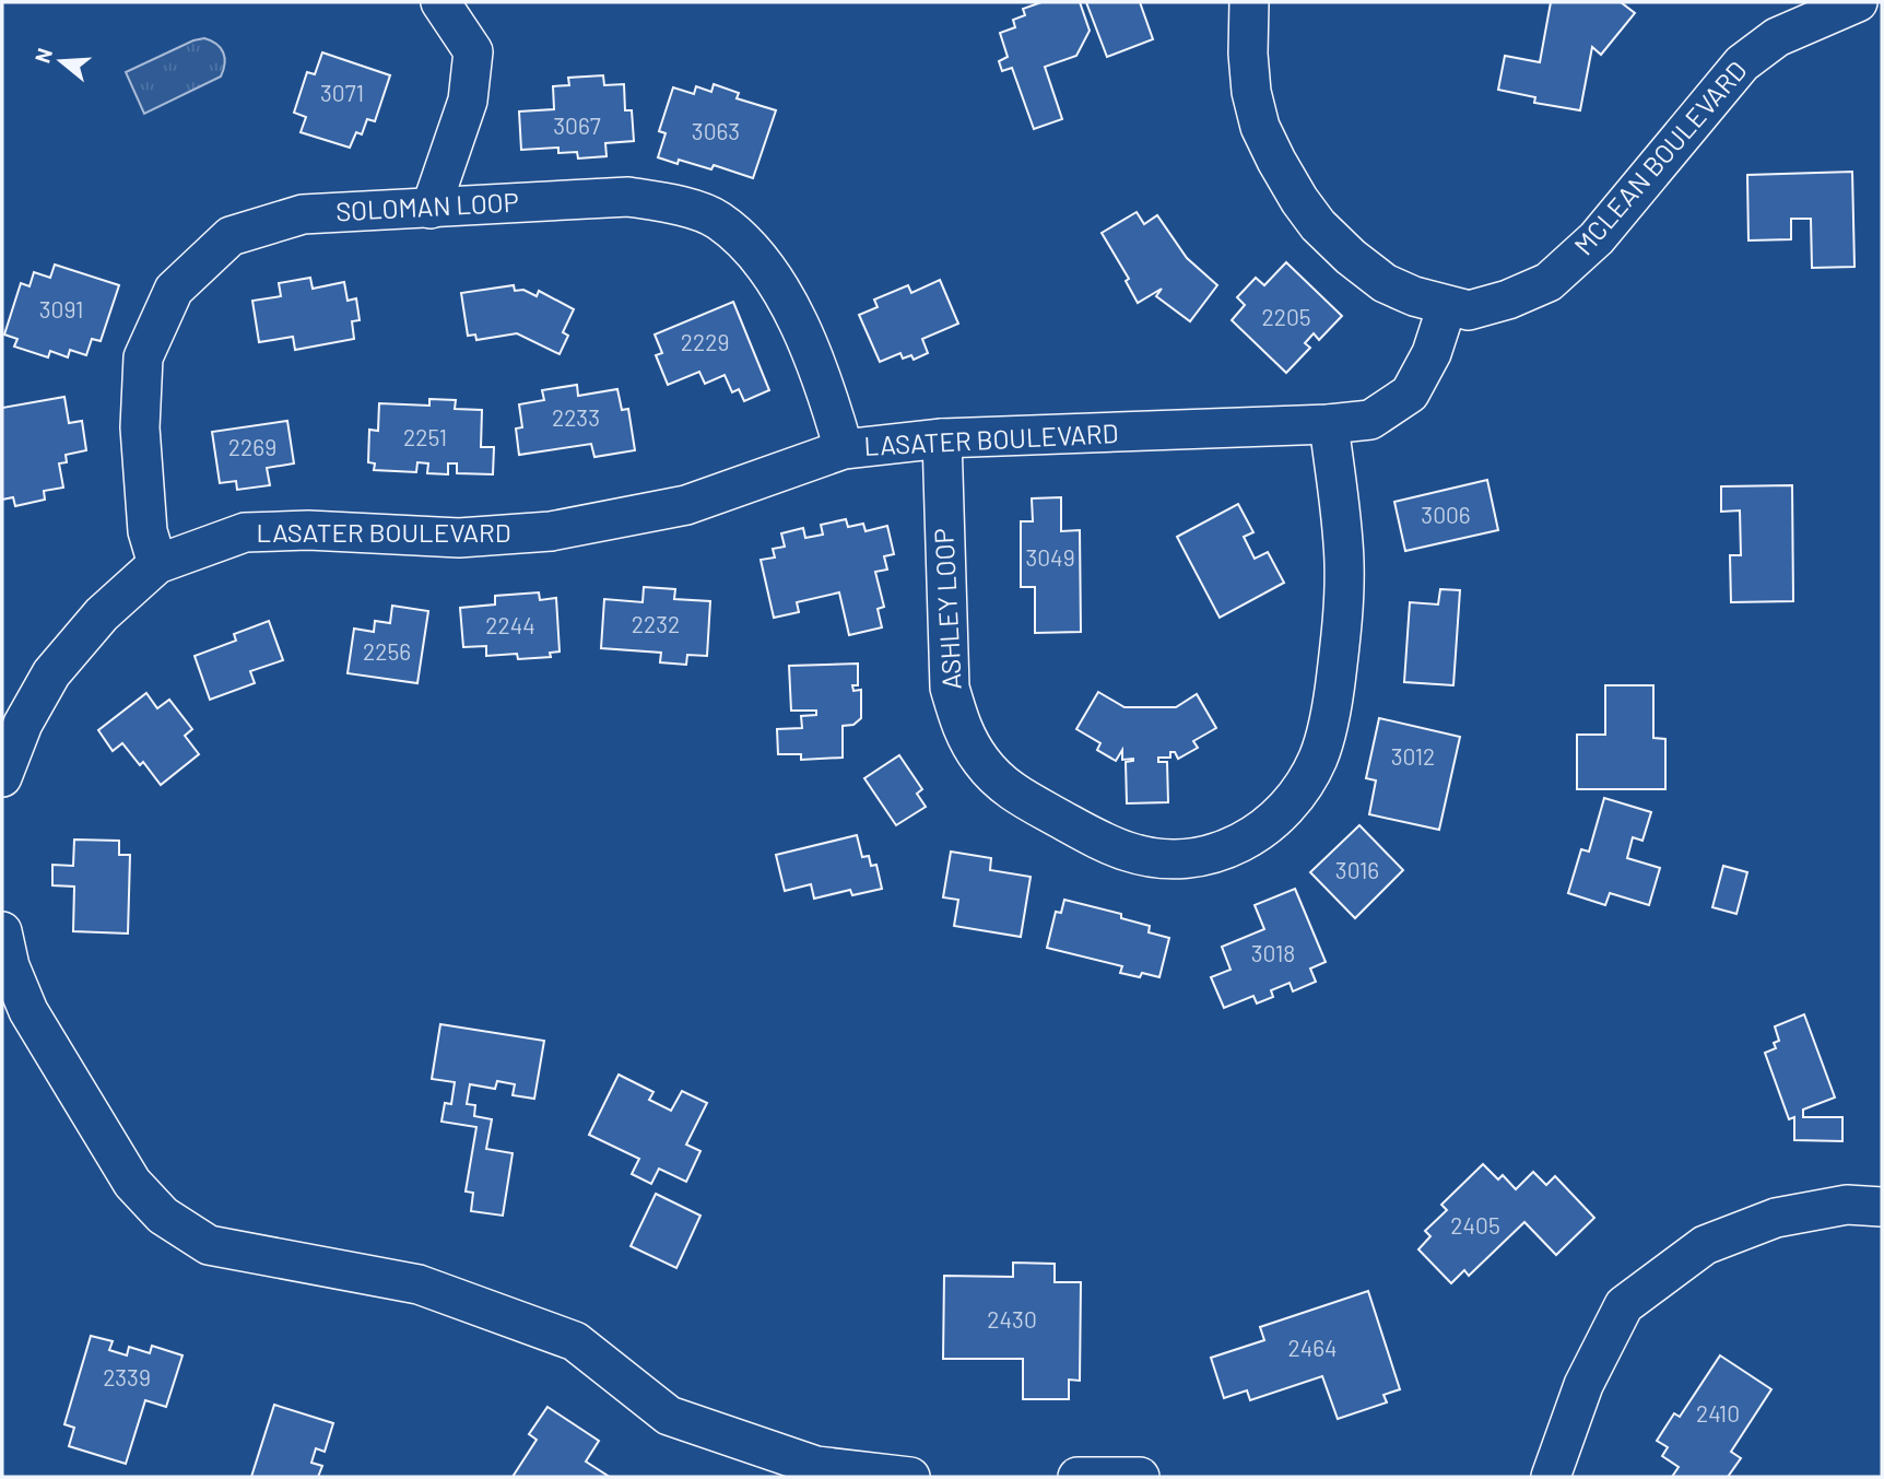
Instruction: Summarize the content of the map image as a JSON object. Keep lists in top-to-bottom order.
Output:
{
  "streets": {
    "street": [
      "MCLEAN BOULEVARD",
      "SOLOMAN LOOP",
      "LASATER BOULEVARD",
      "ASHLEY LOOP"
    ]
  },
  "crossings": [
    ["MCLEAN BOULEVARD", "LASATER BOULEVARD"],
    ["SOLOMAN LOOP", "LASATER BOULEVARD"],
    ["LASATER BOULEVARD", "ASHLEY LOOP"]
  ],
  "house_numbers": [
    "3071",
    "3067",
    "3063",
    "3091",
    "2205",
    "2229",
    "2233",
    "2251",
    "2269",
    "3006",
    "3049",
    "2232",
    "2244",
    "2256",
    "3012",
    "3016",
    "3018",
    "2405",
    "2430",
    "2464",
    "2339",
    "2410"
  ],
  "north": "left"
}
